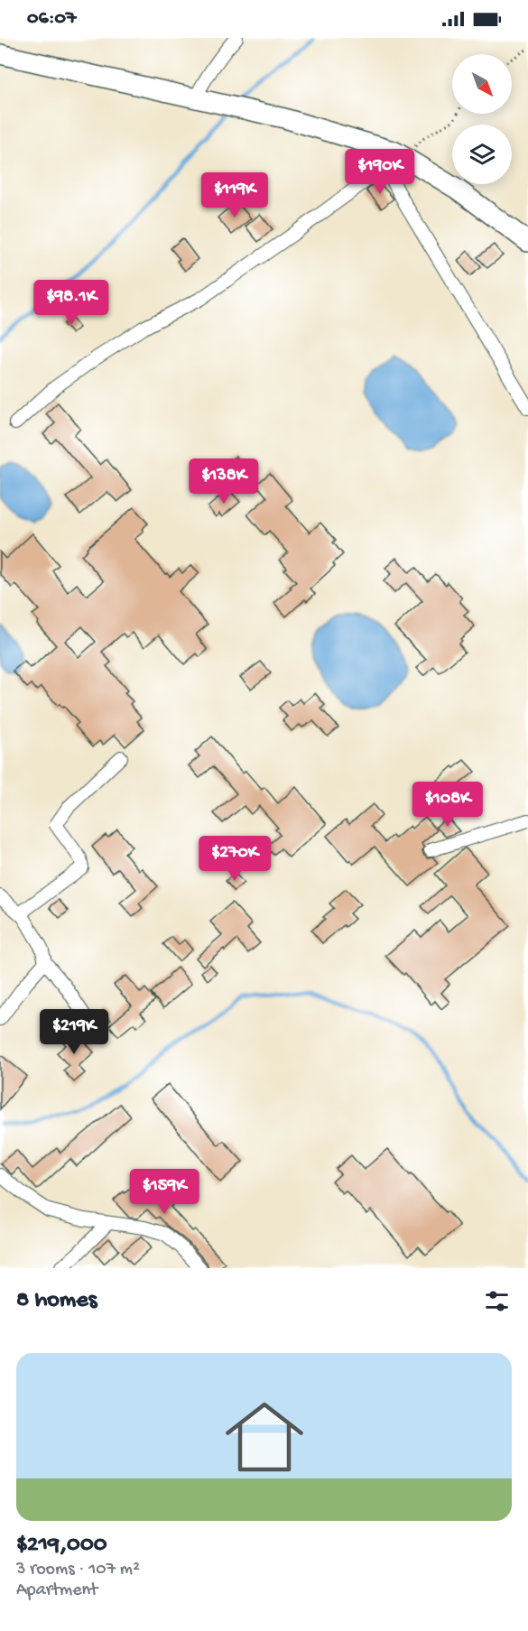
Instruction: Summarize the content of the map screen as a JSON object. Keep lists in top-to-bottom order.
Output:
{
  "north": "bottom right",
  "page": {
    "status": "06:07",
    "price": [
      "$190K",
      "$119K",
      "$98.1K",
      "$138K",
      "$108K",
      "$270K",
      "$219K",
      "$159K"
    ],
    "heading": "8 homes",
    "list": [
      {
        "name": "$219,000",
        "note": "3 rooms · 107 m² · Apartment"
      }
    ]
  }
}
